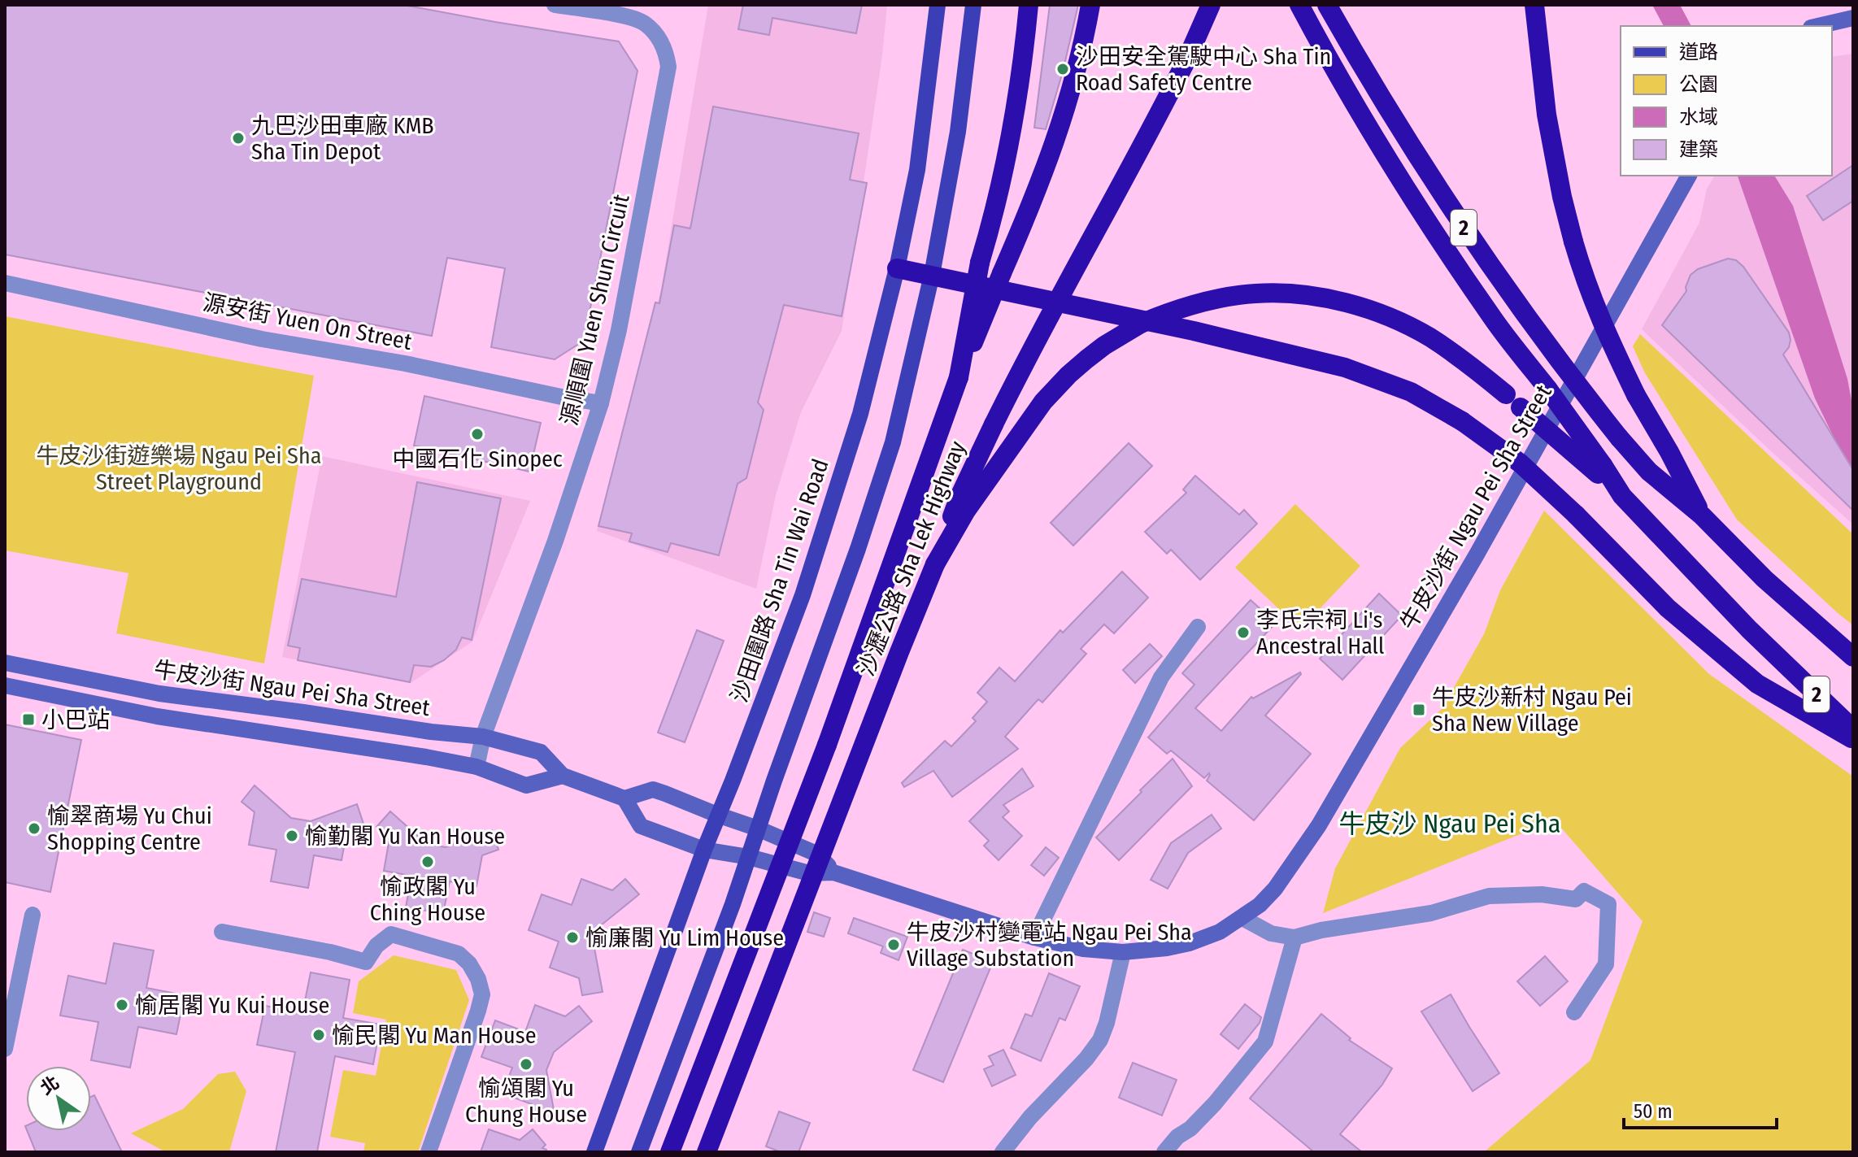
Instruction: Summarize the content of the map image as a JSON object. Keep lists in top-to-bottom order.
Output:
{
  "streets": {
    "highway": ["2", "沙瀝公路 Sha Lek Highway"],
    "main road": ["沙田圍路 Sha Tin Wai Road"],
    "street": ["源順圍 Yuen Shun Circuit", "源安街 Yuen On Street", "牛皮沙街 Ngau Pei Sha Street"]
  },
  "crossings": [
    ["源順圍 Yuen Shun Circuit", "源安街 Yuen On Street"],
    ["源順圍 Yuen Shun Circuit", "牛皮沙街 Ngau Pei Sha Street"],
    ["牛皮沙街 Ngau Pei Sha Street", "沙田圍路 Sha Tin Wai Road"]
  ],
  "districts": ["牛皮沙 Ngau Pei Sha"],
  "parks": ["牛皮沙街遊樂場 Ngau Pei Sha Street Playground"],
  "places": {
    "other": [
      "沙田安全駕駛中心 Sha Tin Road Safety Centre",
      "九巴沙田車廠 KMB Sha Tin Depot",
      "中國石化 Sinopec",
      "李氏宗祠 Li's Ancestral Hall",
      "愉翠商場 Yu Chui Shopping Centre",
      "愉勤閣 Yu Kan House",
      "愉政閣 Yu Ching House",
      "愉廉閣 Yu Lim House",
      "牛皮沙村變電站 Ngau Pei Sha Village Substation",
      "愉居閣 Yu Kui House",
      "愉民閣 Yu Man House",
      "愉頌閣 Yu Chung House"
    ],
    "transit": ["牛皮沙新村 Ngau Pei Sha New Village", "小巴站"]
  },
  "legend": [
    "道路",
    "公園",
    "水域",
    "建築"
  ],
  "scale_bar": "50 m",
  "north": "top left"
}
